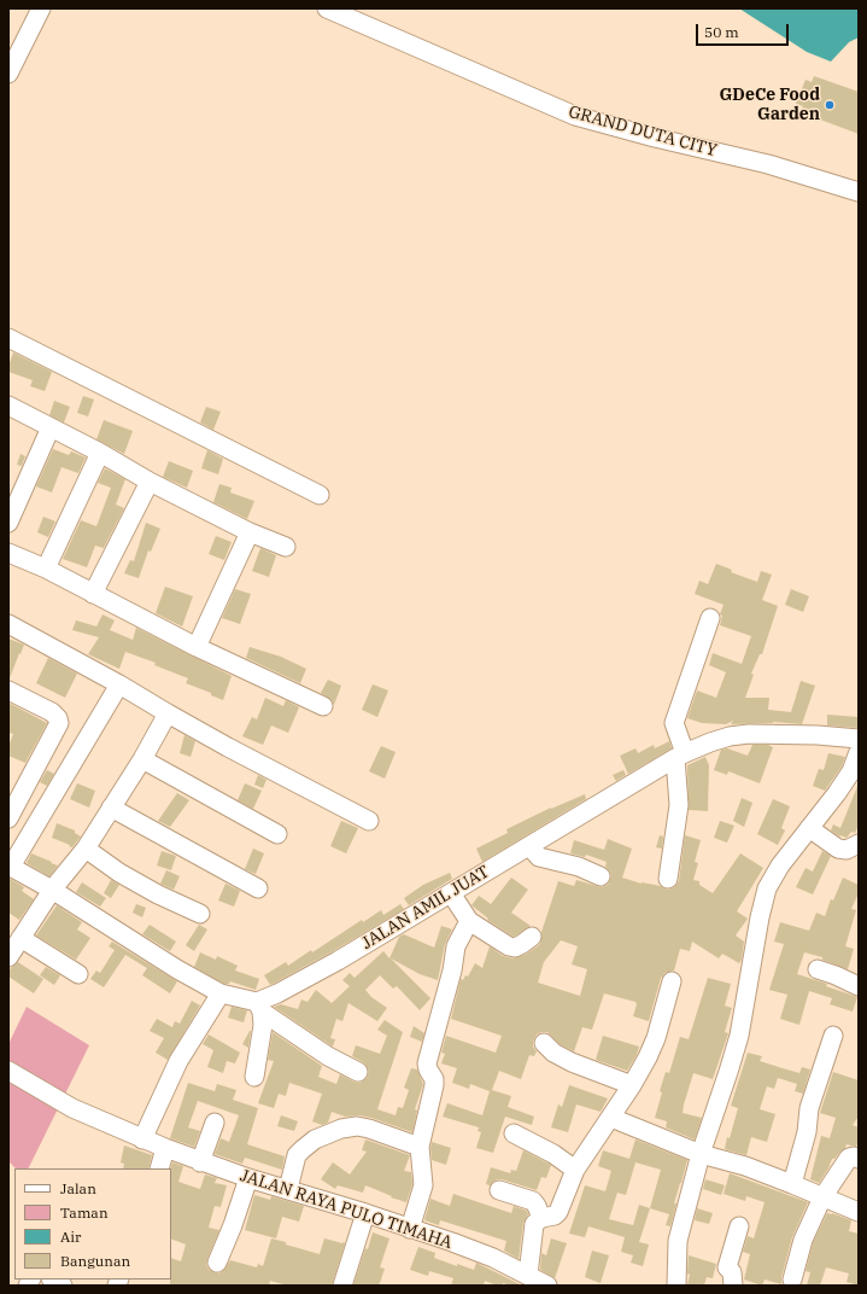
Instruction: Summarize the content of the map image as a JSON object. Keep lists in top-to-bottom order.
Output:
{
  "streets": {
    "street": ["GRAND DUTA CITY", "JALAN AMIL JUAT", "JALAN RAYA PULO TIMAHA"]
  },
  "places": ["GDeCe Food Garden"],
  "legend": [
    "Jalan",
    "Taman",
    "Air",
    "Bangunan"
  ],
  "scale_bar": "50 m"
}
